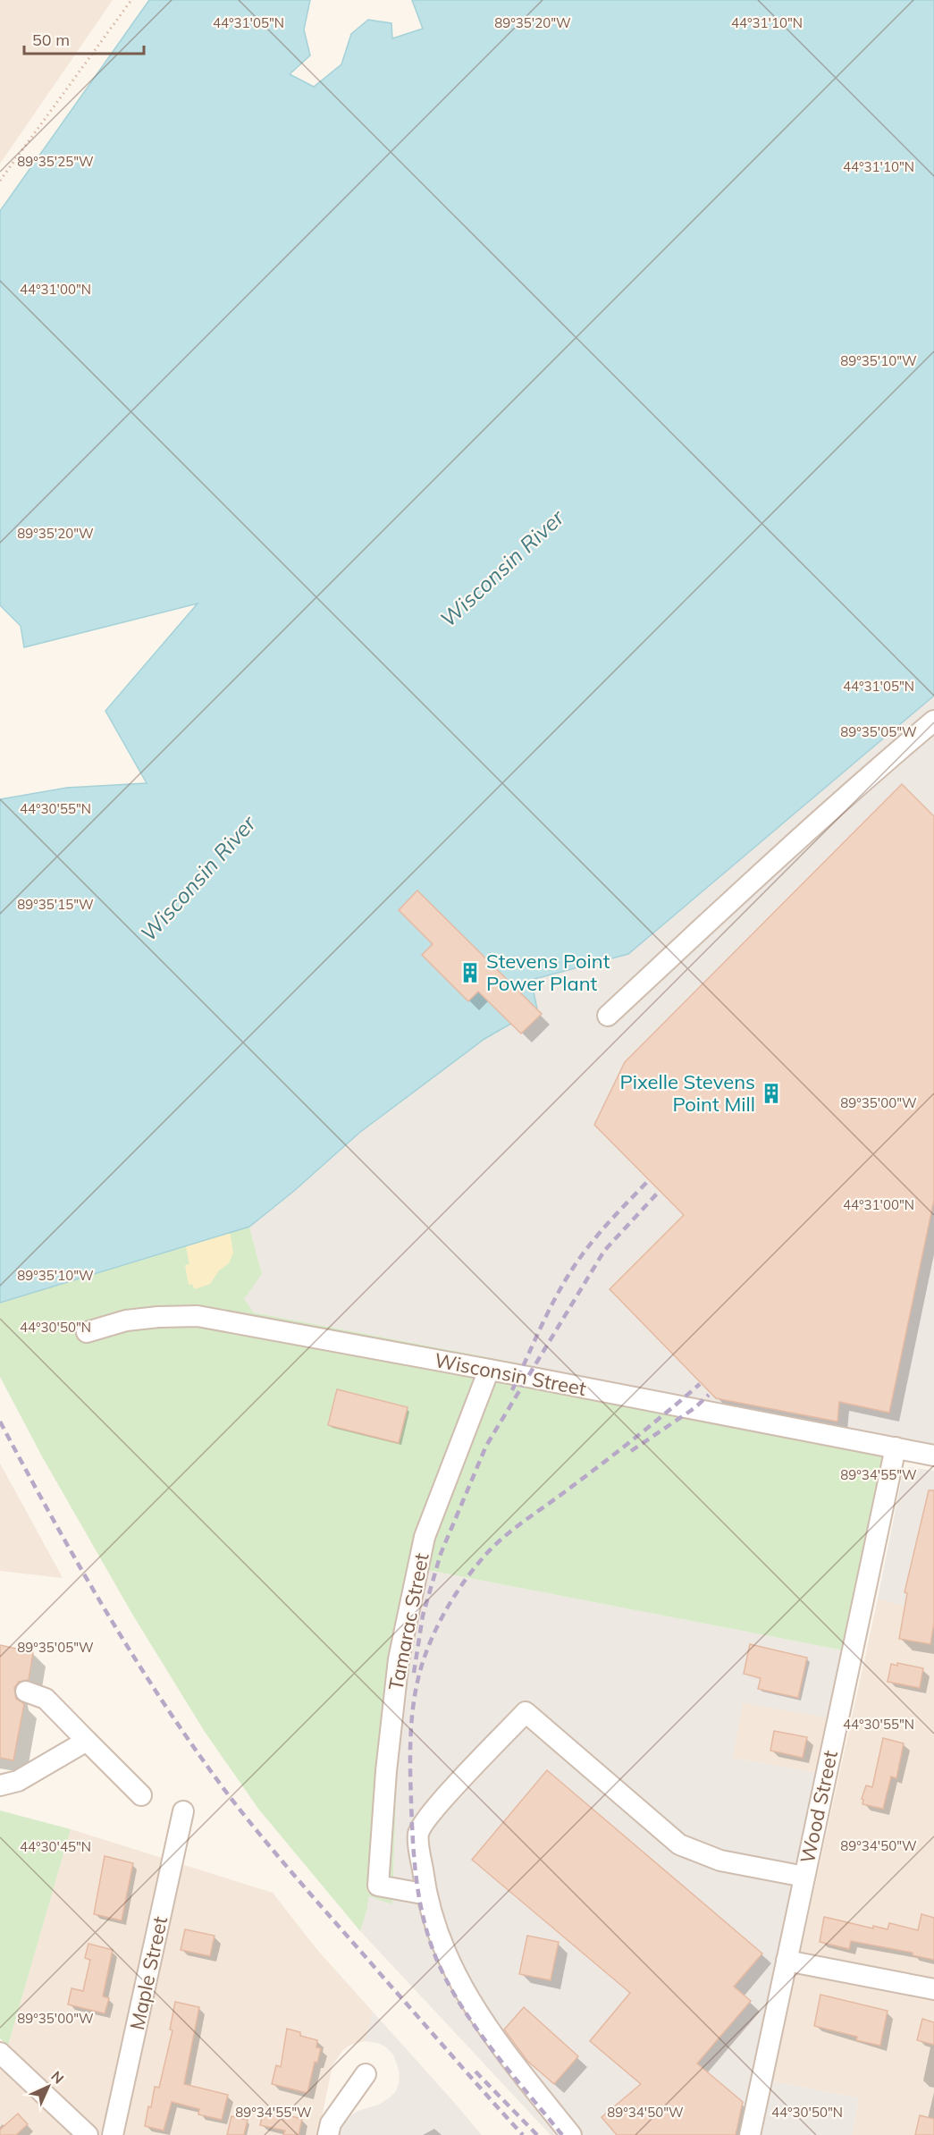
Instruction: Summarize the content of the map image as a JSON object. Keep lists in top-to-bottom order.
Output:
{
  "streets": {
    "street": [
      "Wisconsin Street",
      "Tamarac Street",
      "Wood Street",
      "Maple Street"
    ]
  },
  "crossings": [
    ["Wisconsin Street", "Tamarac Street"],
    ["Wisconsin Street", "Wood Street"]
  ],
  "water": ["Wisconsin River"],
  "places": {
    "building": ["Stevens Point Power Plant", "Pixelle Stevens Point Mill"]
  },
  "scale_bar": "50 m",
  "north": "top right",
  "coordinates": [
    "44°31'05\"N",
    "89°35'20\"W",
    "44°31'10\"N",
    "89°35'25\"W",
    "44°31'00\"N",
    "89°35'10\"W",
    "89°35'05\"W",
    "44°30'55\"N",
    "89°35'15\"W",
    "89°35'00\"W",
    "44°30'50\"N",
    "89°34'55\"W",
    "89°34'50\"W",
    "44°30'45\"N"
  ]
}
